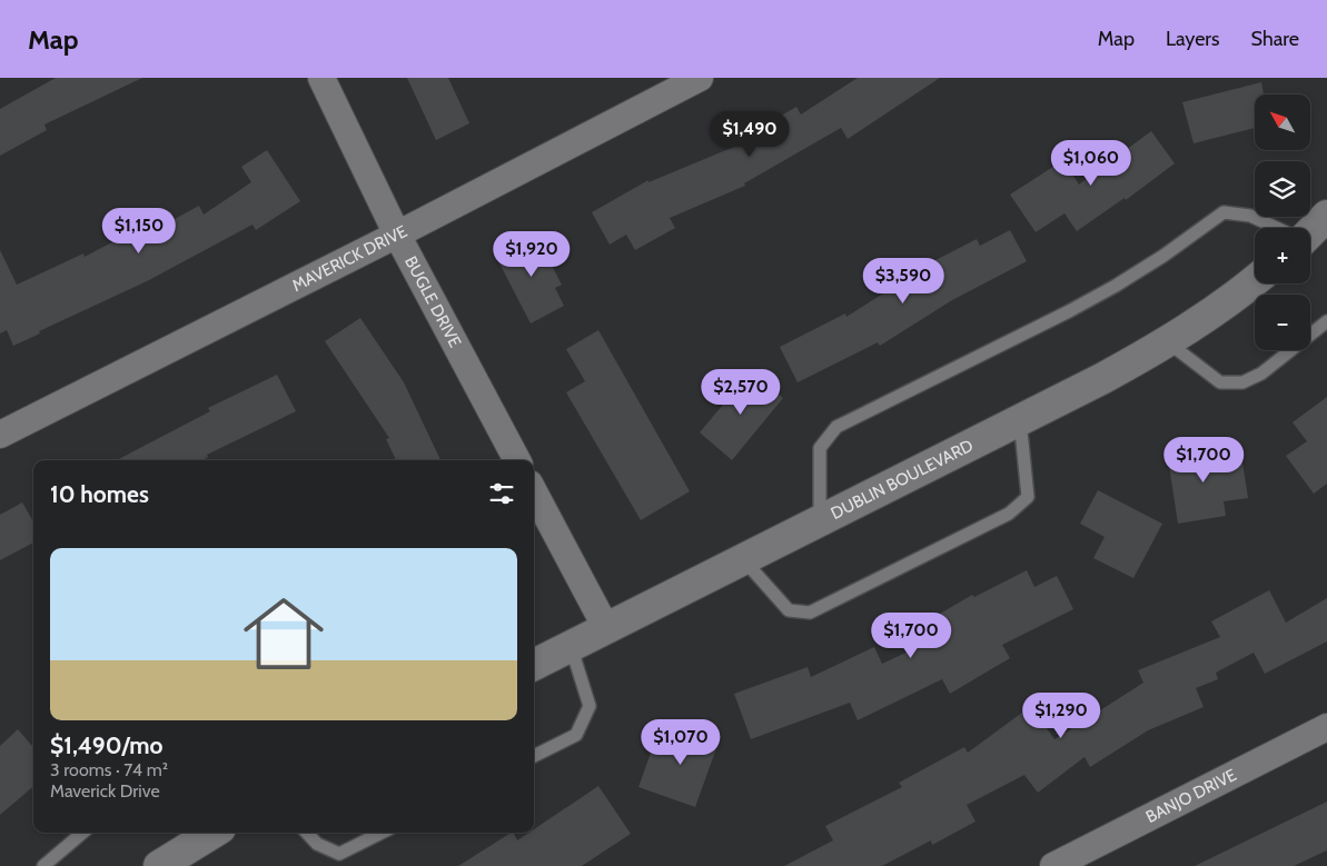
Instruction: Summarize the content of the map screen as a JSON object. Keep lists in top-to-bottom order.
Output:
{
  "streets": {
    "main road": ["DUBLIN BOULEVARD"],
    "street": ["MAVERICK DRIVE", "BUGLE DRIVE", "BANJO DRIVE"]
  },
  "crossings": [
    ["MAVERICK DRIVE", "BUGLE DRIVE"]
  ],
  "north": "top left",
  "page": {
    "header": "Map",
    "nav": ["Map", "Layers", "Share"],
    "map_buttons": ["+", "−"],
    "price": [
      "$1,490",
      "$1,060",
      "$1,150",
      "$1,920",
      "$3,590",
      "$2,570",
      "$1,700",
      "$1,700",
      "$1,290",
      "$1,070"
    ],
    "heading": "10 homes",
    "list": [
      {
        "name": "$1,490/mo",
        "note": "3 rooms · 74 m² · Maverick Drive"
      }
    ]
  }
}
